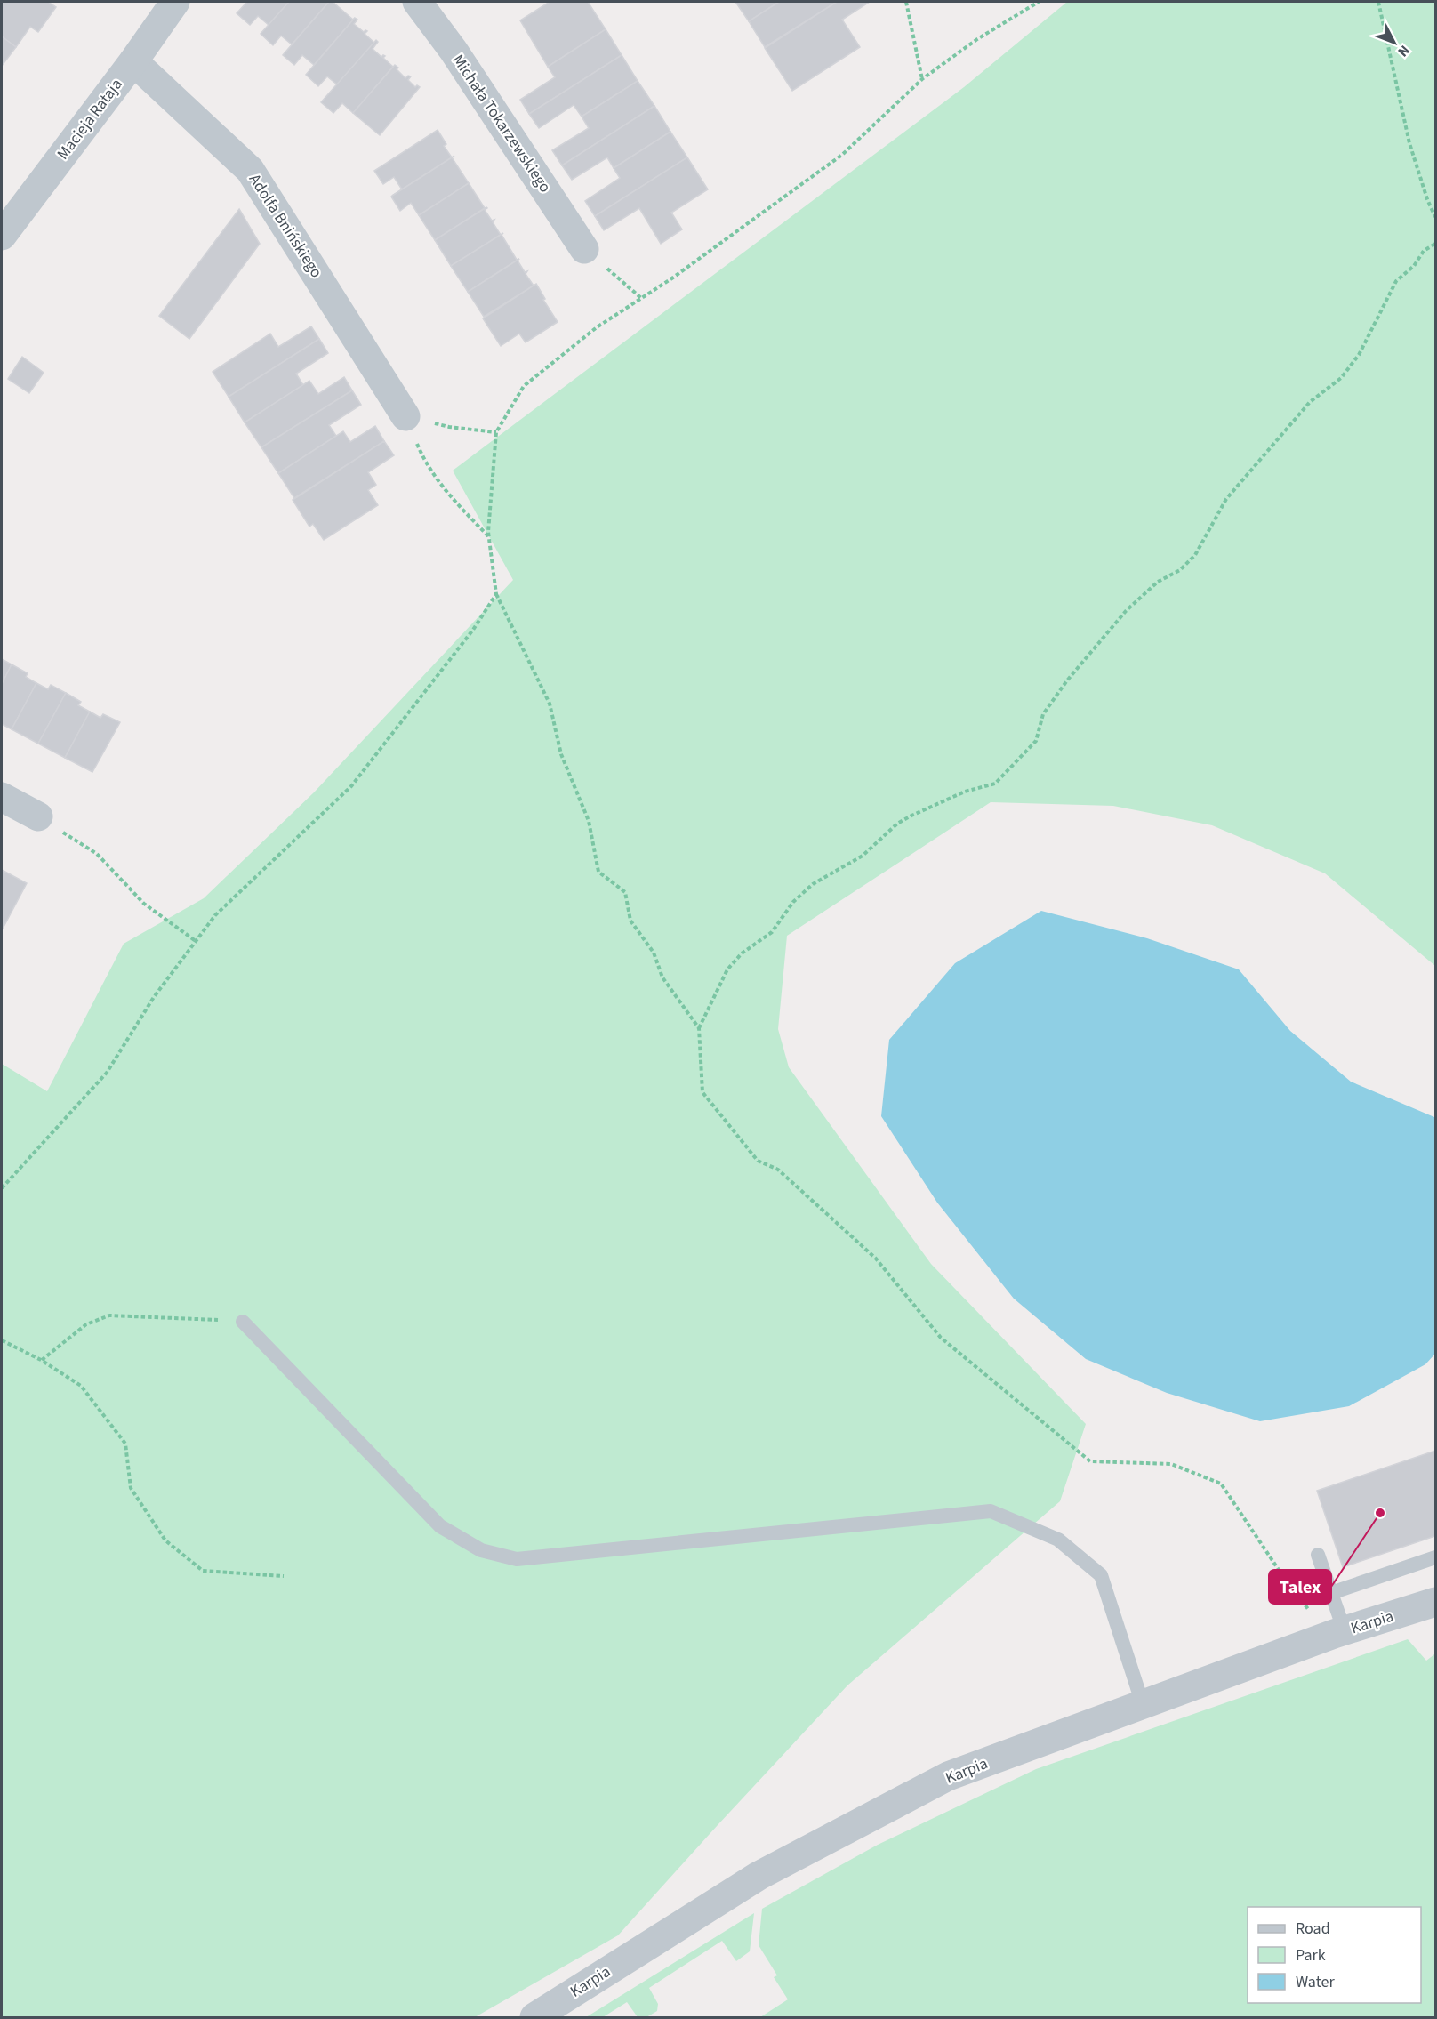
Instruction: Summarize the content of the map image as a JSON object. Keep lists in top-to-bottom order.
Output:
{
  "streets": {
    "street": [
      "Macieja Rataja",
      "Michała Tokarzewskiego",
      "Adolfa Bnińskiego",
      "Karpia"
    ]
  },
  "crossings": [
    ["Macieja Rataja", "Adolfa Bnińskiego"]
  ],
  "places": ["Talex"],
  "legend": ["Road", "Park", "Water"],
  "north": "bottom right"
}
